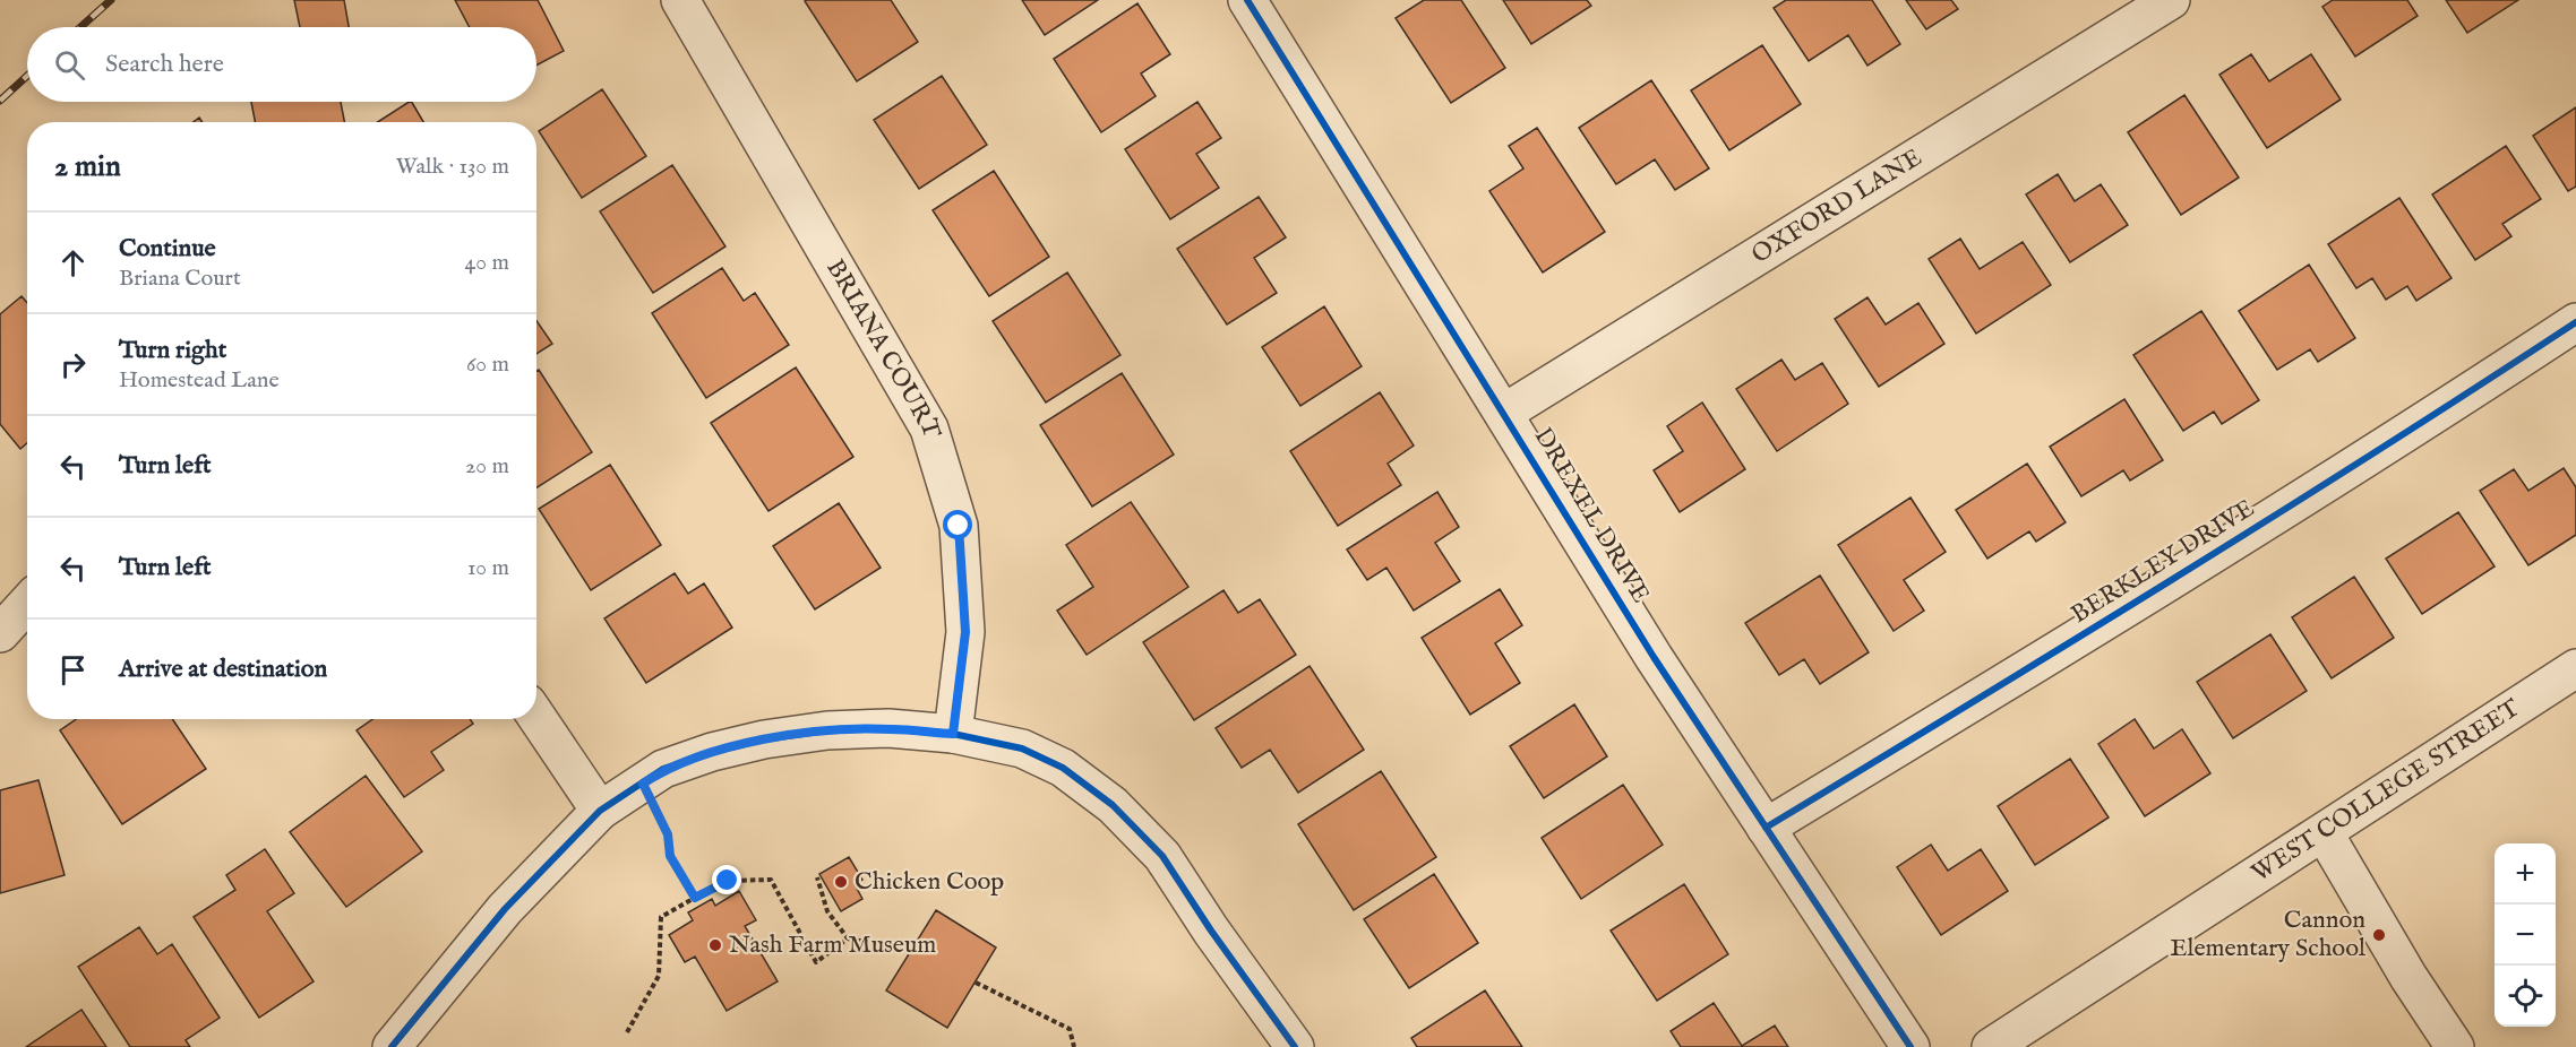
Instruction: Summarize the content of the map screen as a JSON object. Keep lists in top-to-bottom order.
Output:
{
  "streets": {
    "street": [
      "OXFORD LANE",
      "BRIANA COURT",
      "DREXEL DRIVE",
      "BERKLEY DRIVE",
      "WEST COLLEGE STREET"
    ]
  },
  "crossings": [
    ["OXFORD LANE", "DREXEL DRIVE"],
    ["DREXEL DRIVE", "BERKLEY DRIVE"]
  ],
  "places": ["Chicken Coop", "Cannon Elementary School", "Nash Farm Museum"],
  "page": {
    "search": "Search here",
    "heading": ["2 min", "Walk · 130 m"],
    "list": [
      ["Continue", "Briana Court", "40 m"],
      ["Turn right", "Homestead Lane", "60 m"],
      ["Turn left", "20 m"],
      ["Turn left", "10 m"],
      "Arrive at destination"
    ],
    "map_buttons": ["+", "−"]
  }
}
